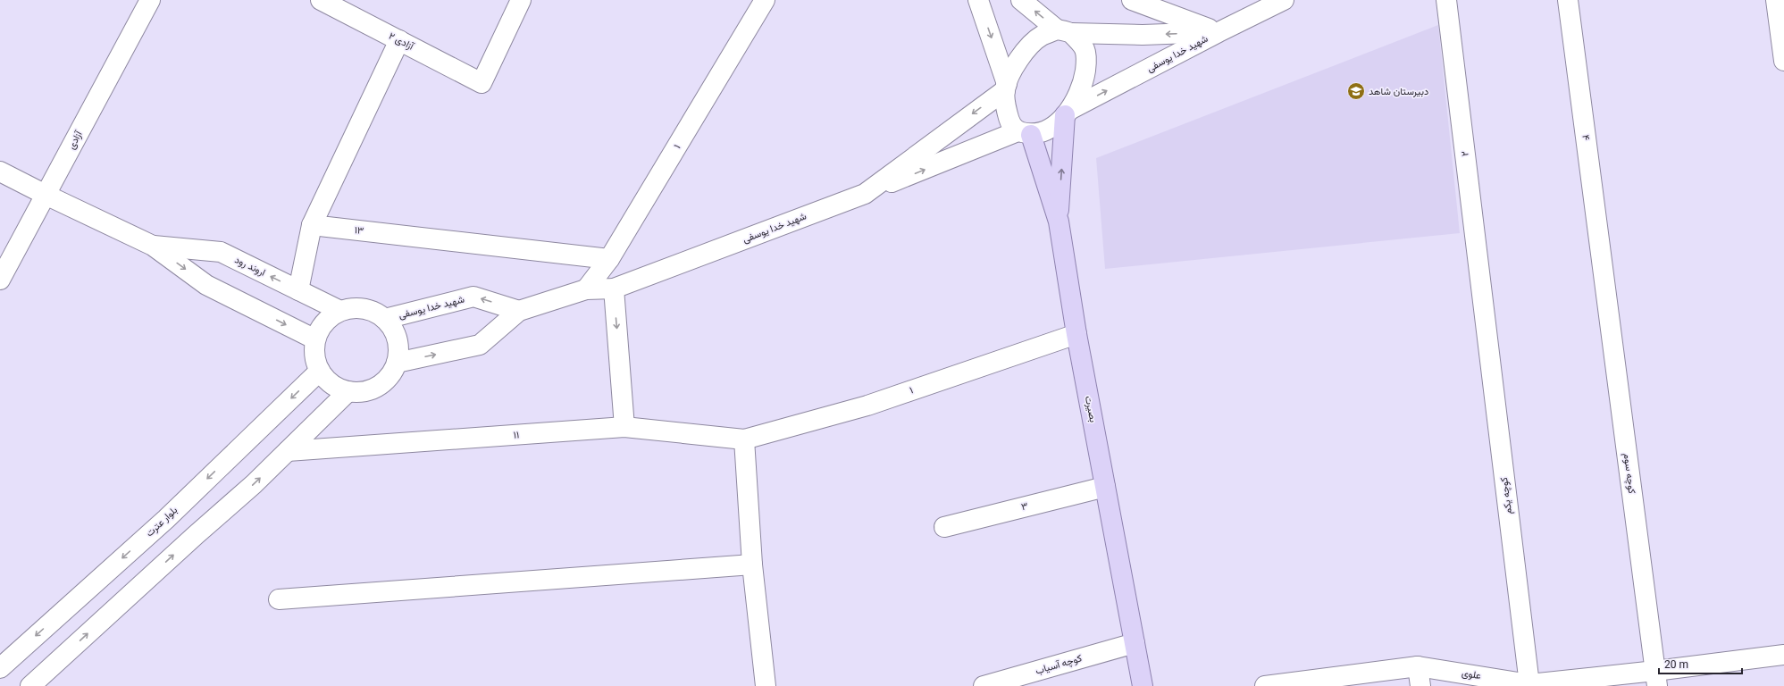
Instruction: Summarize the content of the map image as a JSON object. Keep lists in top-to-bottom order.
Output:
{
  "streets": {
    "main road": ["بصیرت"],
    "street": [
      "آزادی ۲",
      "شهید خدا یوسفی",
      "۴",
      "آزادی",
      "۱",
      "۲",
      "۱۳",
      "اروند رود",
      "۱۱",
      "کوچه سوم",
      "کوچه یکم",
      "۳",
      "بلوار عترت",
      "کوچه آسیاب",
      "علوی"
    ]
  },
  "crossings": [
    ["شهید خدا یوسفی", "۱"],
    ["شهید خدا یوسفی", "اروند رود"],
    ["شهید خدا یوسفی", "بصیرت"],
    ["شهید خدا یوسفی", "بلوار عترت"],
    ["۴", "کوچه سوم"],
    ["آزادی", "اروند رود"],
    ["۱", "۱۳"],
    ["۱", "بصیرت"],
    ["۱", "۱۱"],
    ["۲", "کوچه یکم"],
    ["اروند رود", "بلوار عترت"],
    ["بصیرت", "۳"],
    ["بصیرت", "کوچه آسیاب"],
    ["کوچه سوم", "علوی"],
    ["کوچه یکم", "علوی"]
  ],
  "places": {
    "school or university": ["دبیرستان شاهد"]
  },
  "scale_bar": "20 m"
}
